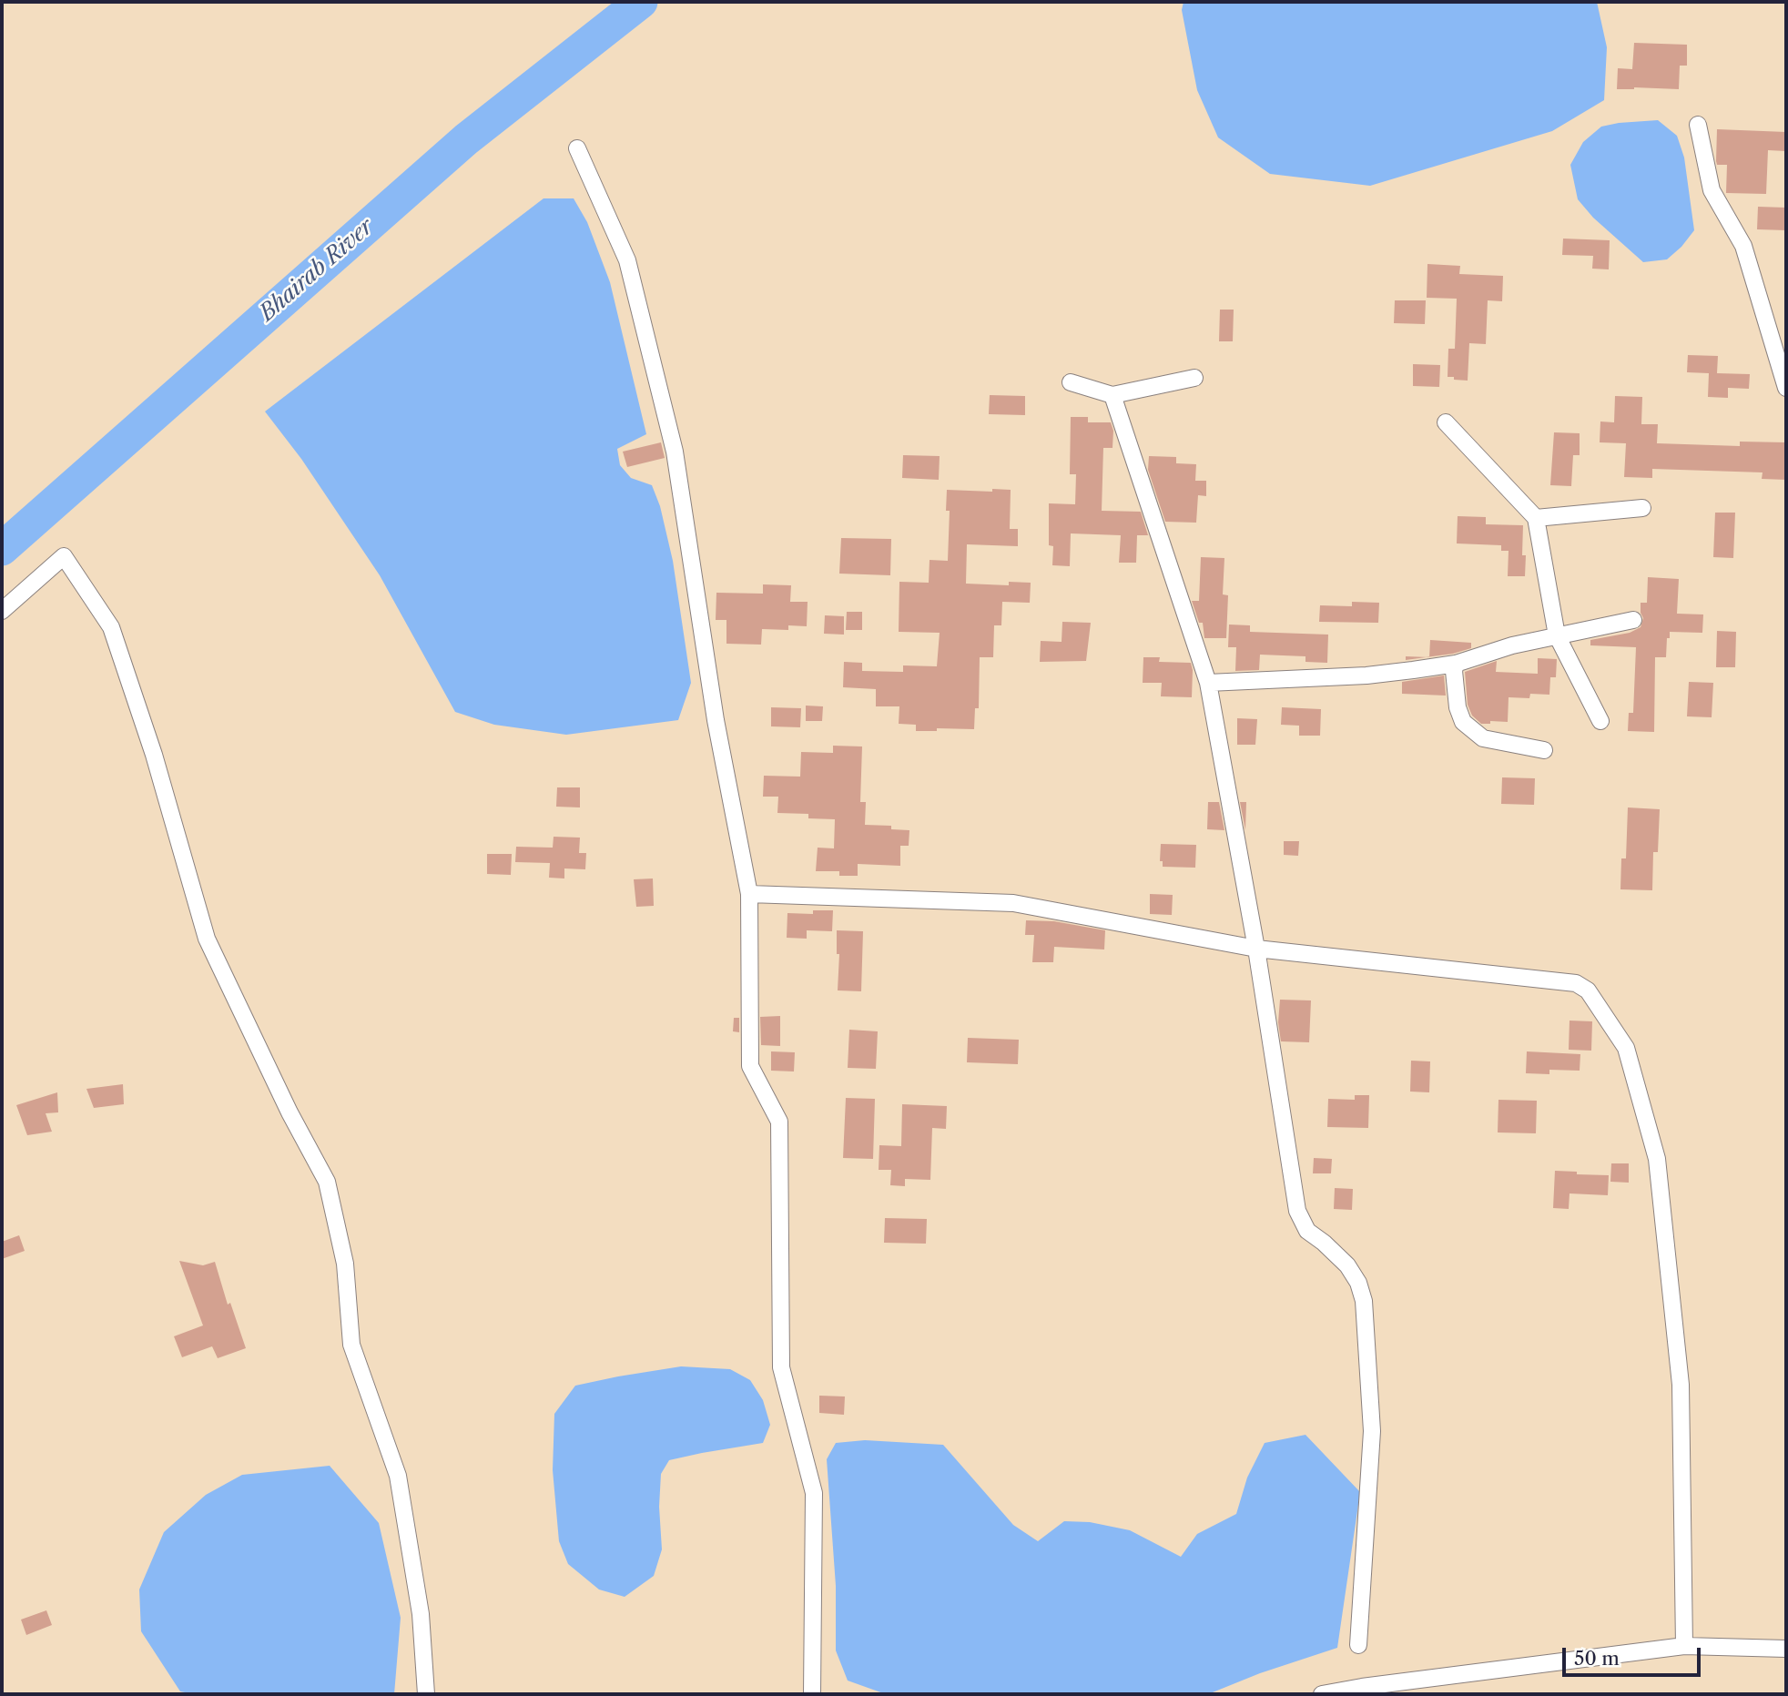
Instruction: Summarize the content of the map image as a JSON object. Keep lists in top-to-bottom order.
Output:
{
  "water": ["Bhairab River"],
  "scale_bar": "50 m"
}
